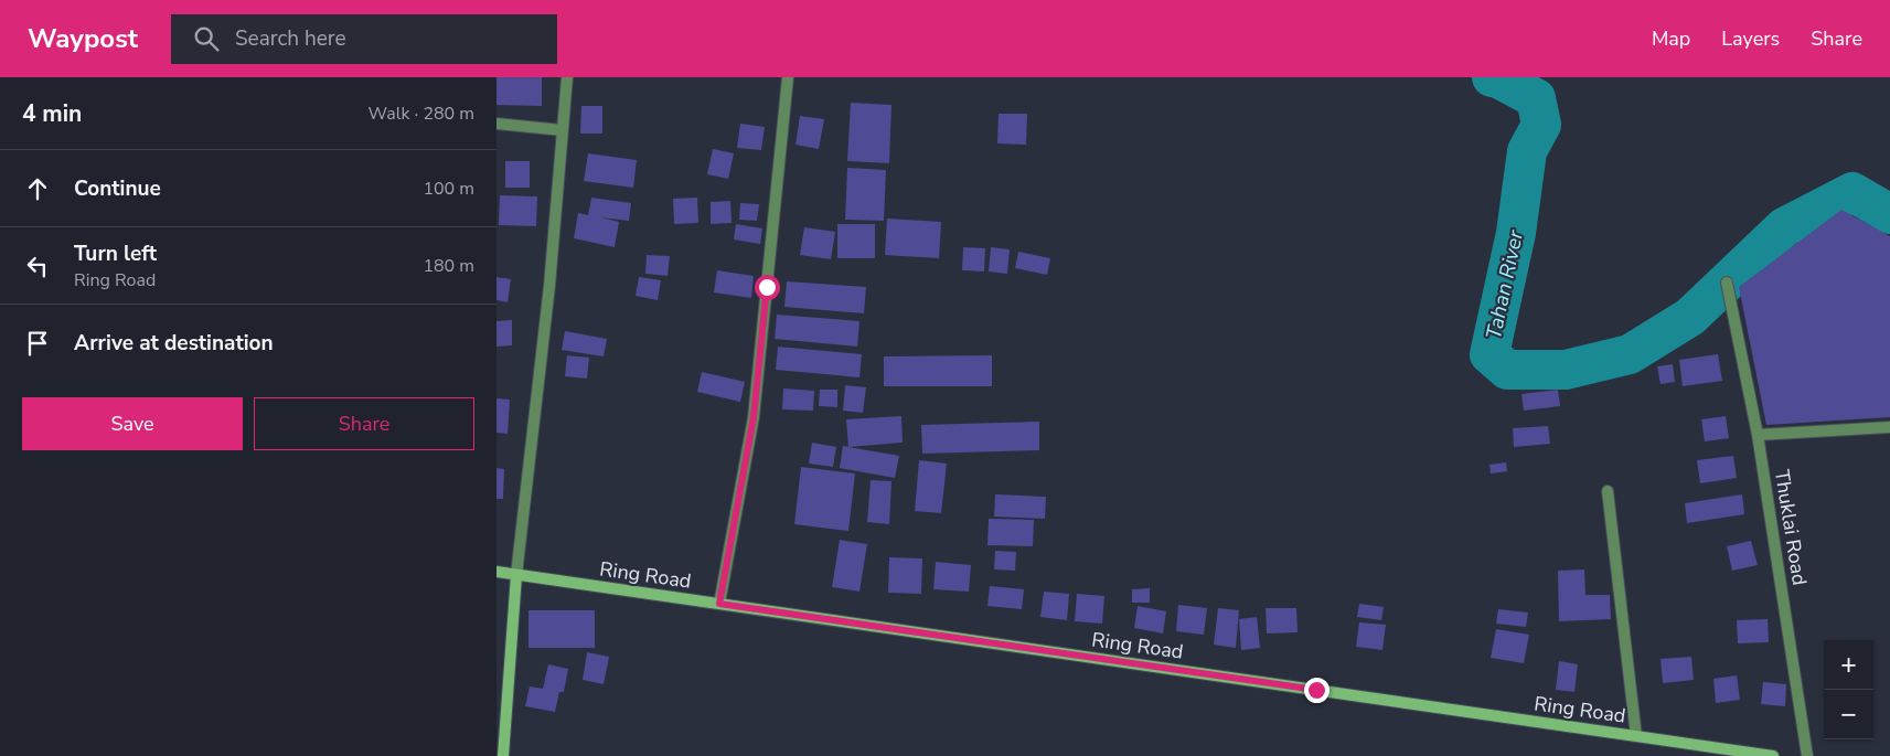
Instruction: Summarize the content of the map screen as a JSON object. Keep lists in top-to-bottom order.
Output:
{
  "streets": {
    "street": ["Thuklai Road", "Ring Road"]
  },
  "water": ["Tahan River"],
  "page": {
    "header": "Waypost",
    "search": "Search here",
    "nav": ["Map", "Layers", "Share"],
    "heading": ["4 min", "Walk · 280 m"],
    "list": [
      ["Continue", "100 m"],
      ["Turn left", "Ring Road", "180 m"],
      "Arrive at destination"
    ],
    "buttons": ["Save", "Share"],
    "map_buttons": ["+", "−"]
  }
}
